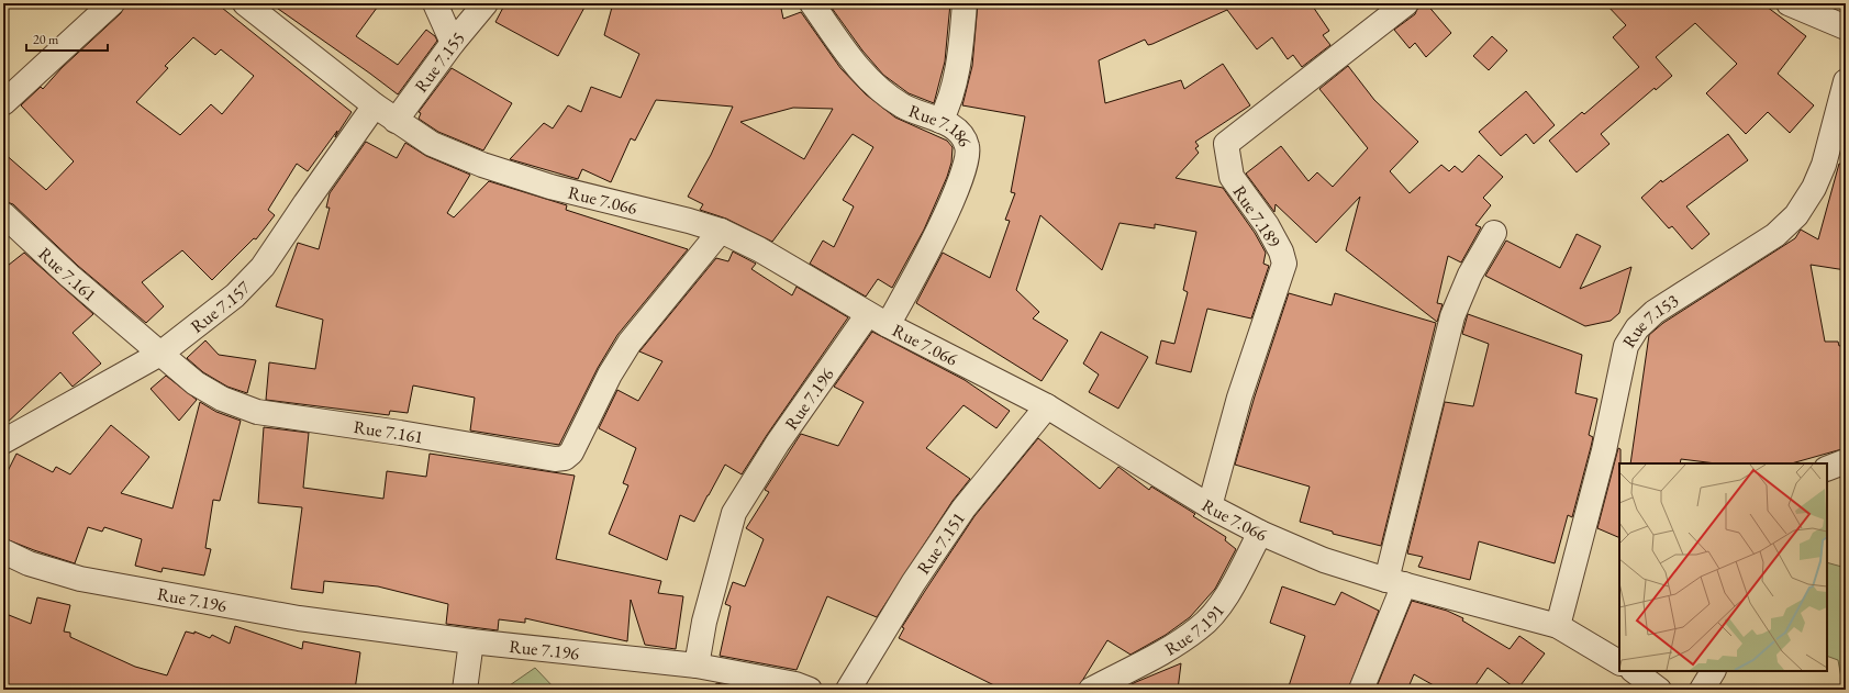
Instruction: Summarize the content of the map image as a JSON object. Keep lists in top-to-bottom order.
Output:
{
  "streets": {
    "street": [
      "Rue 7.155",
      "Rue 7.186",
      "Rue 7.066",
      "Rue 7.189",
      "Rue 7.161",
      "Rue 7.157",
      "Rue 7.153",
      "Rue 7.196",
      "Rue 7.151",
      "Rue 7.191"
    ]
  },
  "crossings": [
    ["Rue 7.155", "Rue 7.066"],
    ["Rue 7.186", "Rue 7.066"],
    ["Rue 7.186", "Rue 7.196"],
    ["Rue 7.066", "Rue 7.189"],
    ["Rue 7.066", "Rue 7.161"],
    ["Rue 7.066", "Rue 7.157"],
    ["Rue 7.066", "Rue 7.153"],
    ["Rue 7.066", "Rue 7.196"],
    ["Rue 7.066", "Rue 7.151"],
    ["Rue 7.066", "Rue 7.191"],
    ["Rue 7.161", "Rue 7.157"]
  ],
  "scale_bar": "20 m"
}
